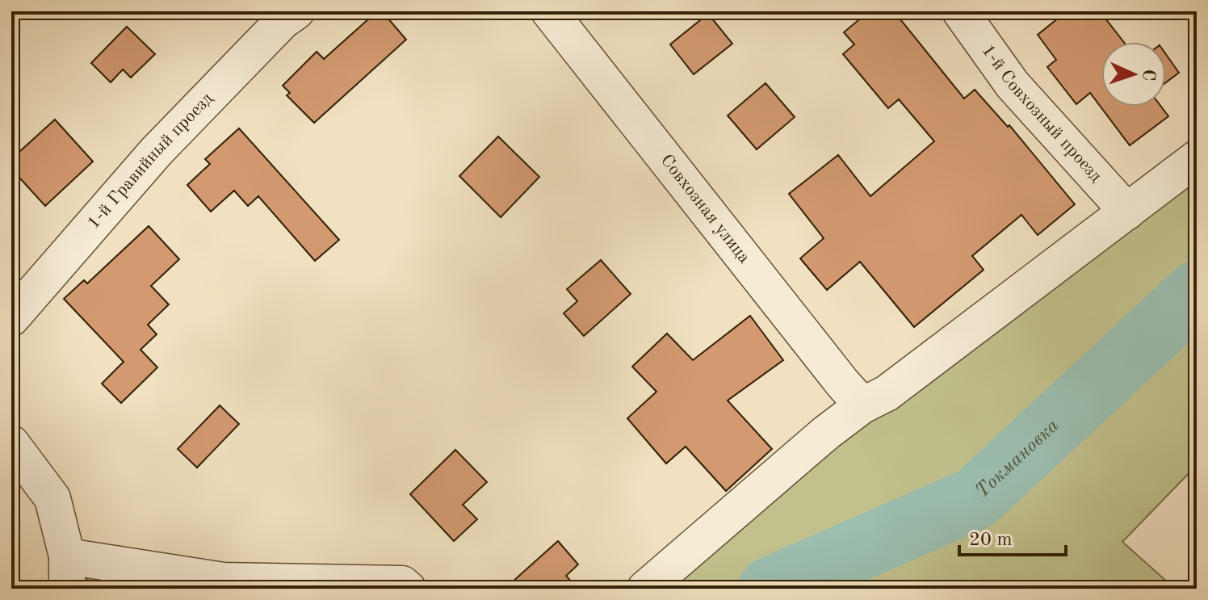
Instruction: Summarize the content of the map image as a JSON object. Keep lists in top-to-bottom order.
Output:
{
  "streets": {
    "street": ["1-й Совхозный проезд", "1-й Гравийный проезд", "Совхозная улица"]
  },
  "water": ["Токмановка"],
  "scale_bar": "20 m",
  "north": "right"
}
